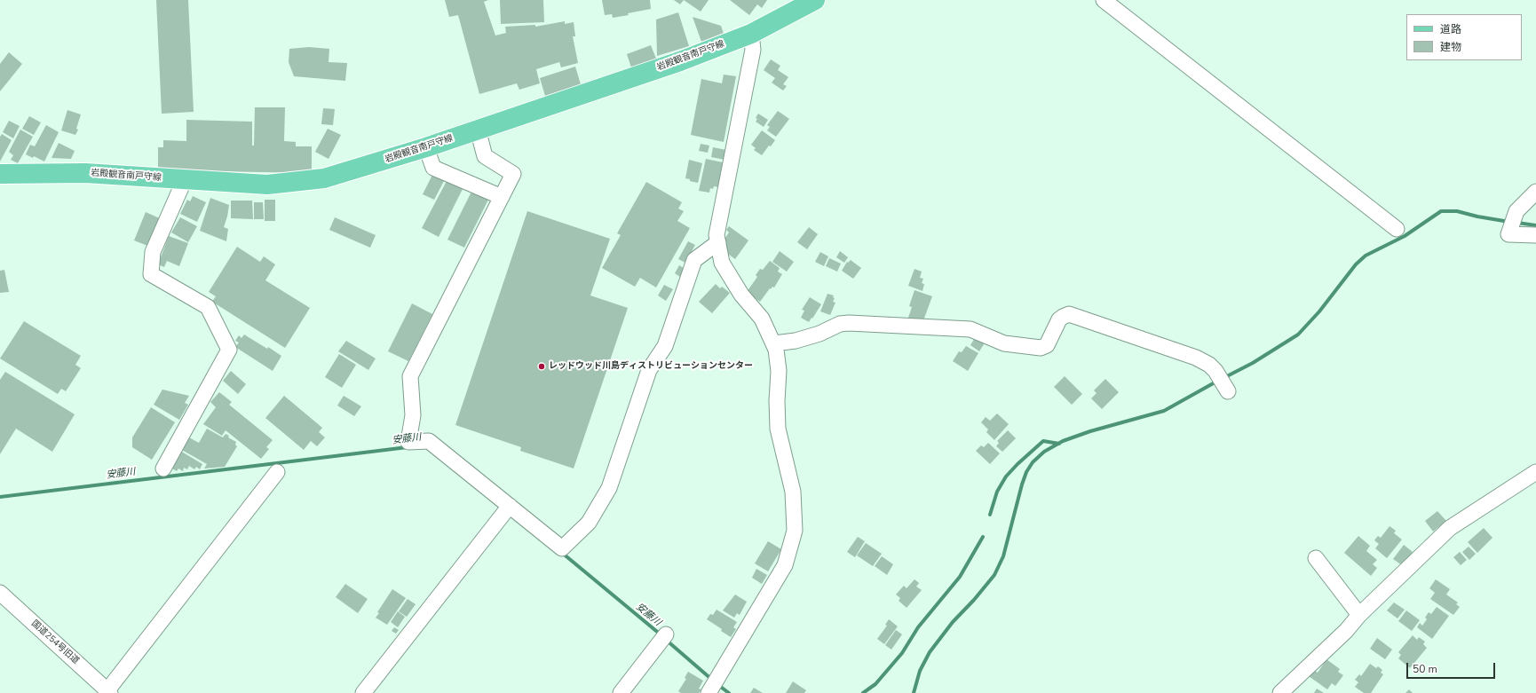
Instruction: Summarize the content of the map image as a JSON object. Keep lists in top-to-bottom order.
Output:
{
  "streets": {
    "main road": ["岩殿観音南戸守線"],
    "street": ["国道254号旧道"]
  },
  "water": ["安藤川"],
  "places": ["レッドウッド川島ディストリビューションセンター"],
  "legend": ["道路", "建物"],
  "scale_bar": "50 m"
}
